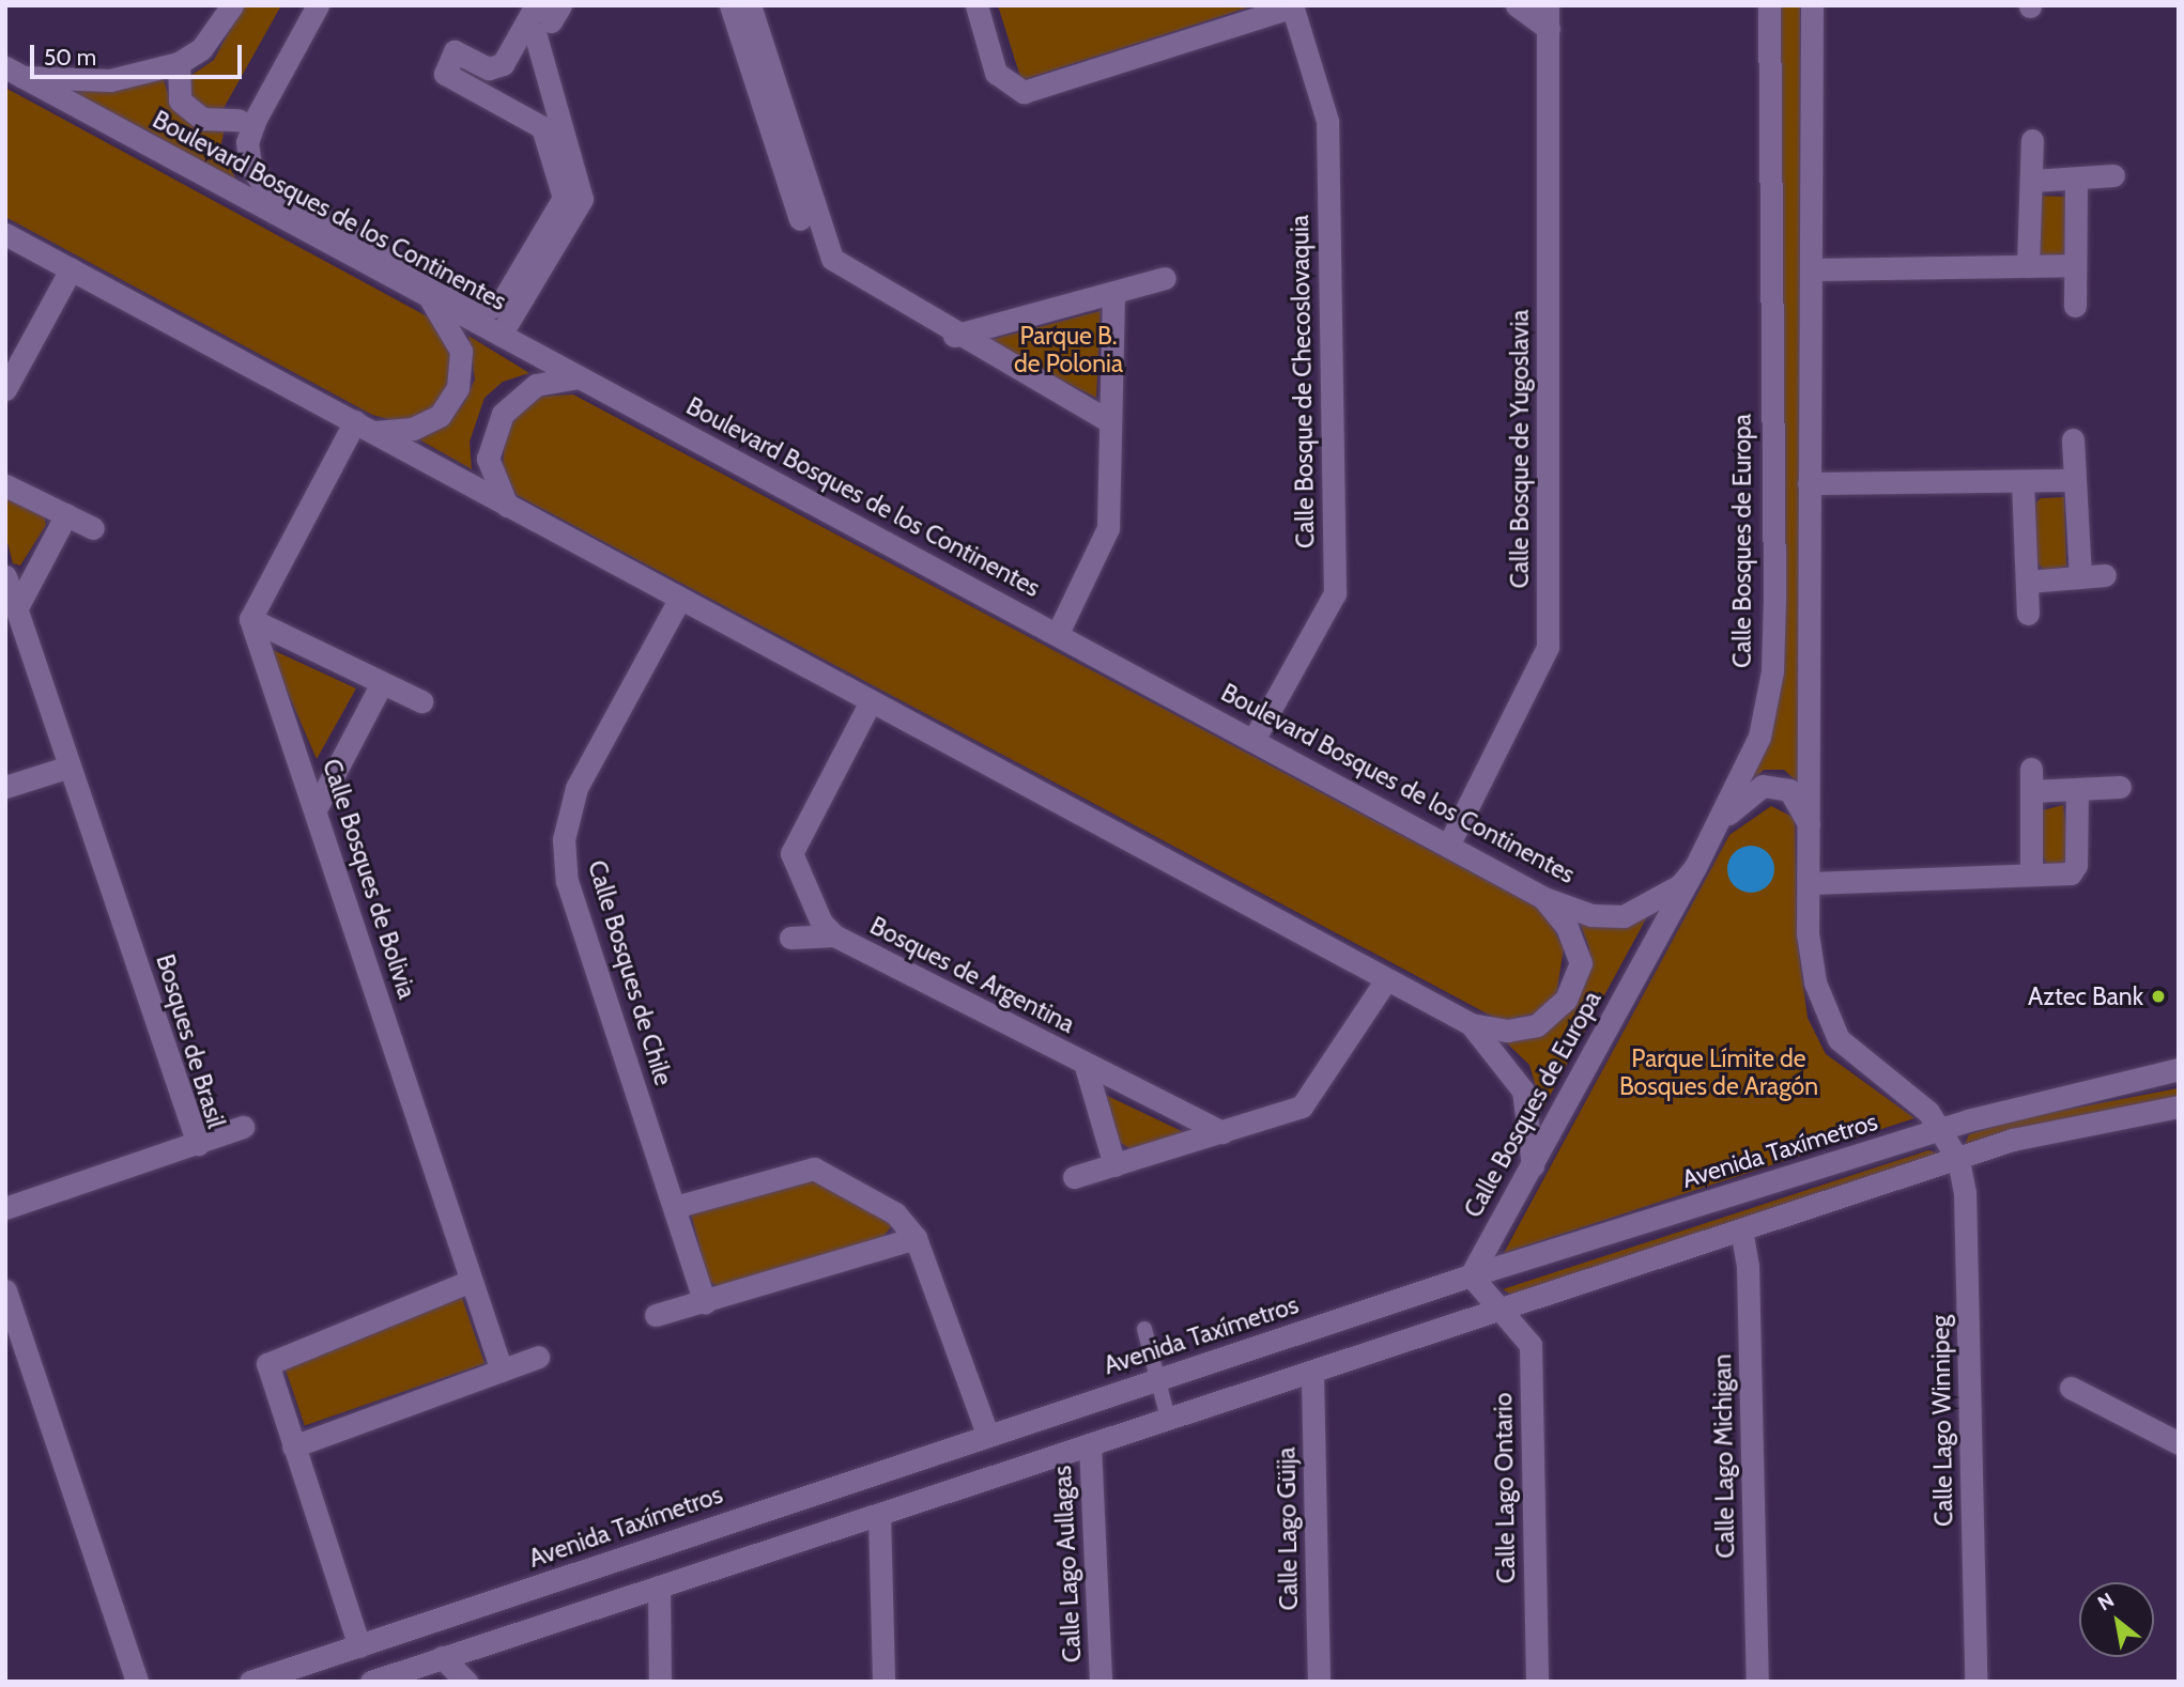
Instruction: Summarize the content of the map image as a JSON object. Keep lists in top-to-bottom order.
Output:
{
  "streets": {
    "street": [
      "Boulevard Bosques de los Continentes",
      "Calle Bosque de Checoslovaquia",
      "Calle Bosque de Yugoslavia",
      "Calle Bosques de Europa",
      "Calle Bosques de Bolivia",
      "Calle Bosques de Chile",
      "Bosques de Argentina",
      "Bosques de Brasil",
      "Avenida Taxímetros",
      "Calle Lago Winnipeg",
      "Calle Lago Michigan",
      "Calle Lago Ontario",
      "Calle Lago Güija",
      "Calle Lago Aullagas"
    ]
  },
  "crossings": [
    ["Boulevard Bosques de los Continentes", "Calle Bosque de Checoslovaquia"],
    ["Boulevard Bosques de los Continentes", "Calle Bosque de Yugoslavia"],
    ["Boulevard Bosques de los Continentes", "Calle Bosques de Europa"],
    ["Calle Bosques de Europa", "Avenida Taxímetros"],
    ["Avenida Taxímetros", "Calle Lago Winnipeg"]
  ],
  "parks": ["Parque B. de Polonia", "Parque Límite de Bosques de Aragón"],
  "places": ["Aztec Bank"],
  "scale_bar": "50 m",
  "north": "top left"
}
